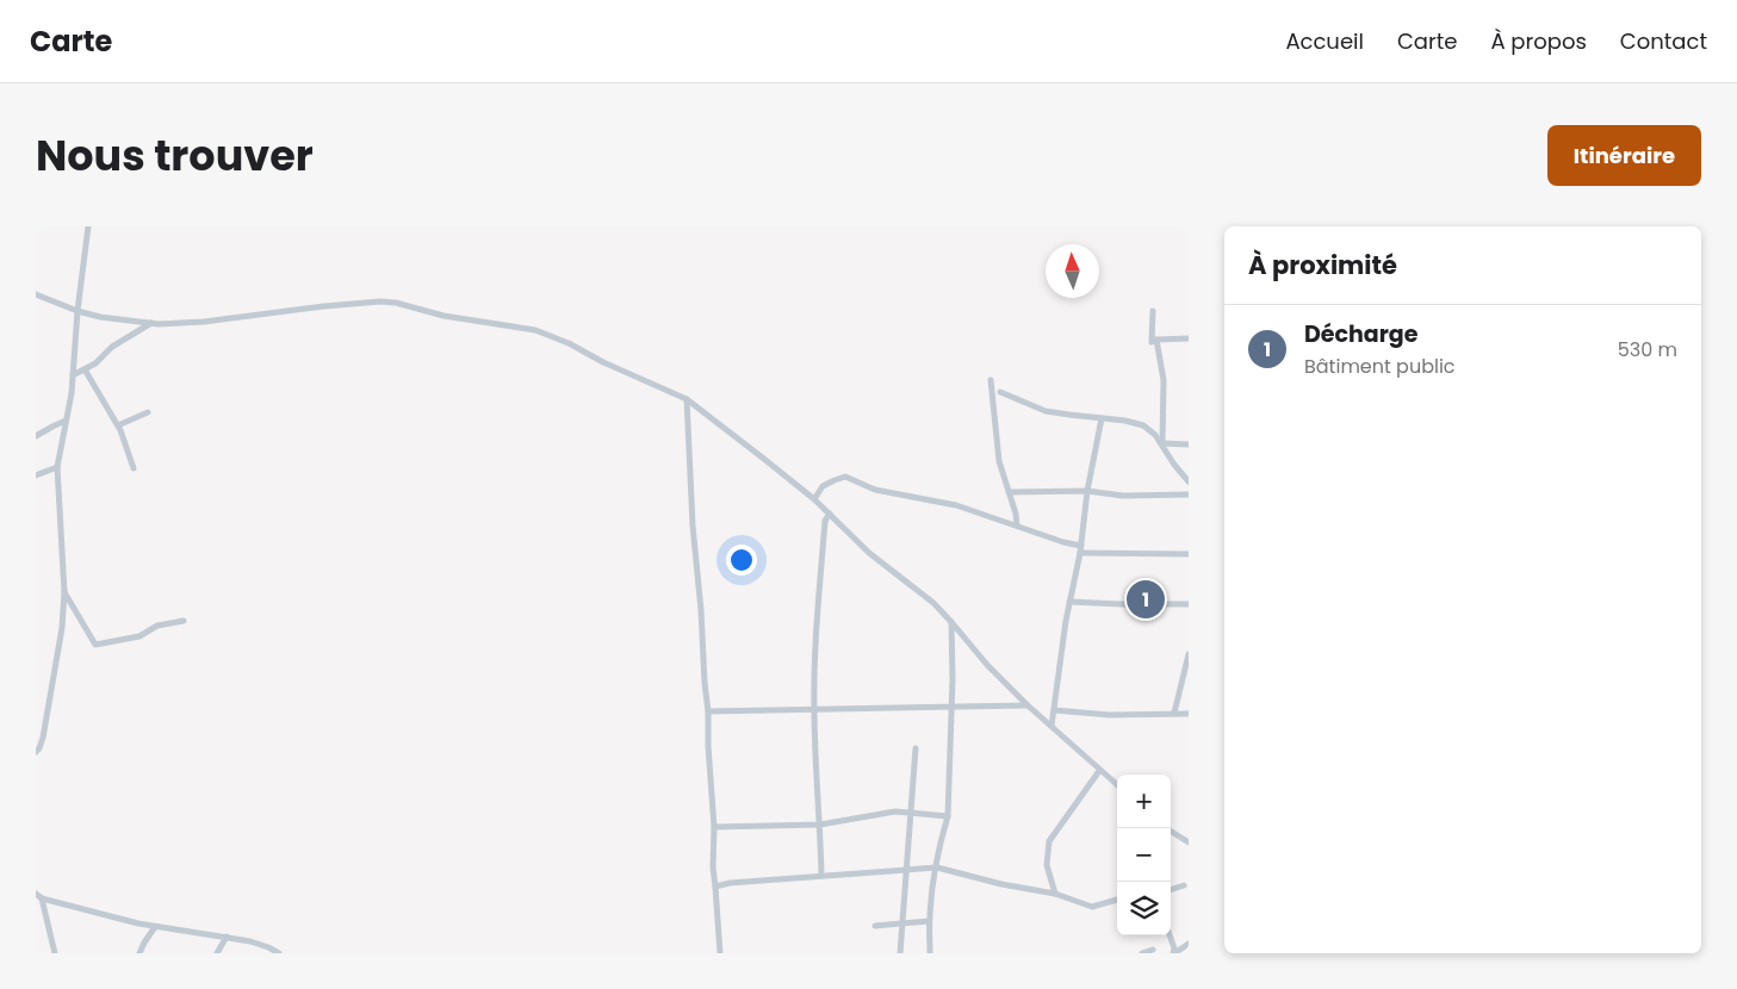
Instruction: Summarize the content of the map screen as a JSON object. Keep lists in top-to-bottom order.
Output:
{
  "north": "top",
  "page": {
    "header": "Carte",
    "nav": [
      "Accueil",
      "Carte",
      "À propos",
      "Contact"
    ],
    "title": "Nous trouver",
    "buttons": "Itinéraire",
    "heading": "À proximité",
    "list": [
      {
        "mark": "1",
        "name": "Décharge",
        "note": "Bâtiment public",
        "value": "530 m"
      }
    ],
    "pins": "1",
    "map_buttons": ["+", "−"]
  }
}
